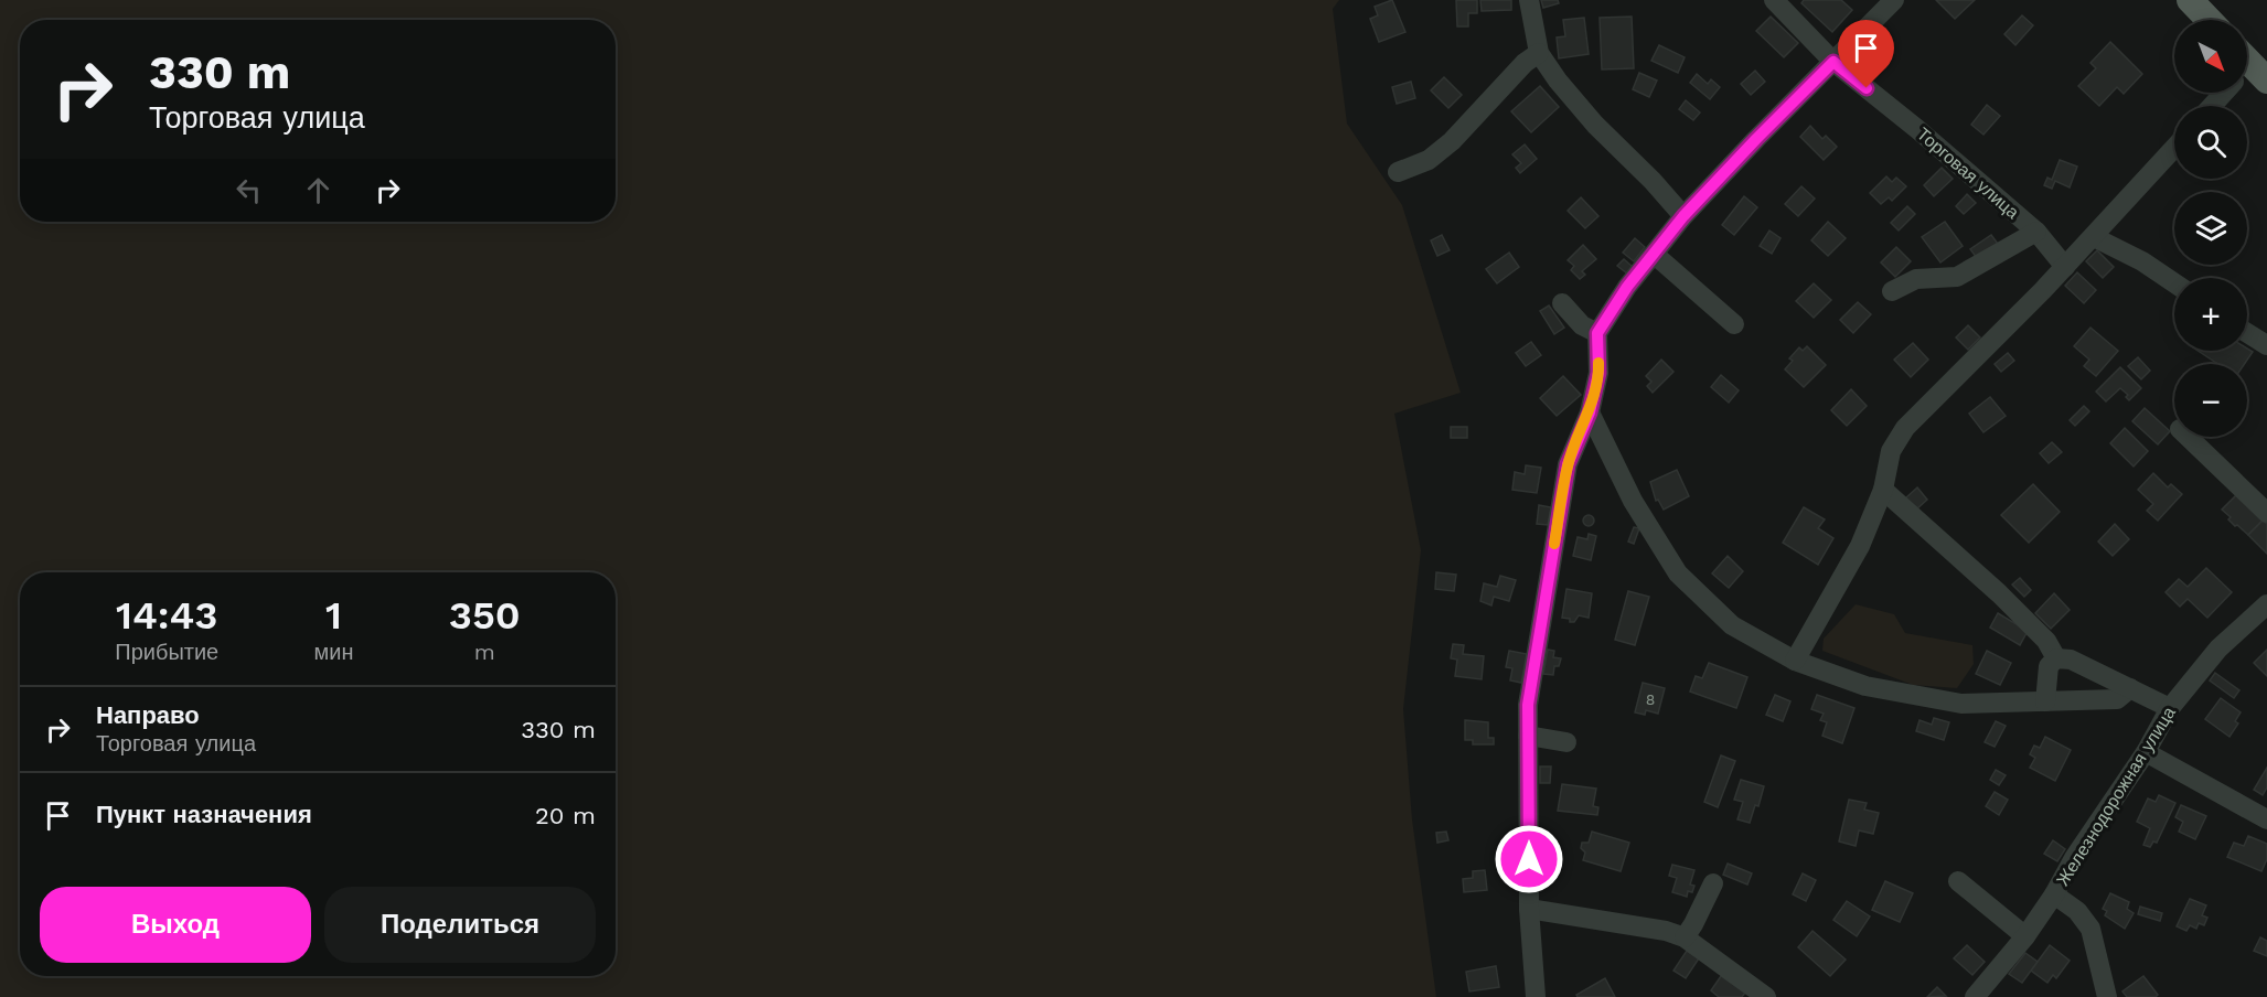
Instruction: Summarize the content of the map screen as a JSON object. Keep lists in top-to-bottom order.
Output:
{
  "streets": {
    "street": ["Торговая улица", "Железнодорожная улица"]
  },
  "house_numbers": ["8"],
  "north": "bottom right",
  "page": {
    "map_buttons": ["+", "−"],
    "turn": ["330 m", "Торговая улица"],
    "eta": [
      "14:43",
      "Прибытие",
      "1",
      "мин",
      "350",
      "m"
    ],
    "list": [
      {
        "name": "Направо",
        "note": "Торговая улица",
        "value": "330 m"
      },
      {
        "name": "Пункт назначения",
        "value": "20 m"
      }
    ],
    "buttons": ["Выход", "Поделиться"]
  }
}
